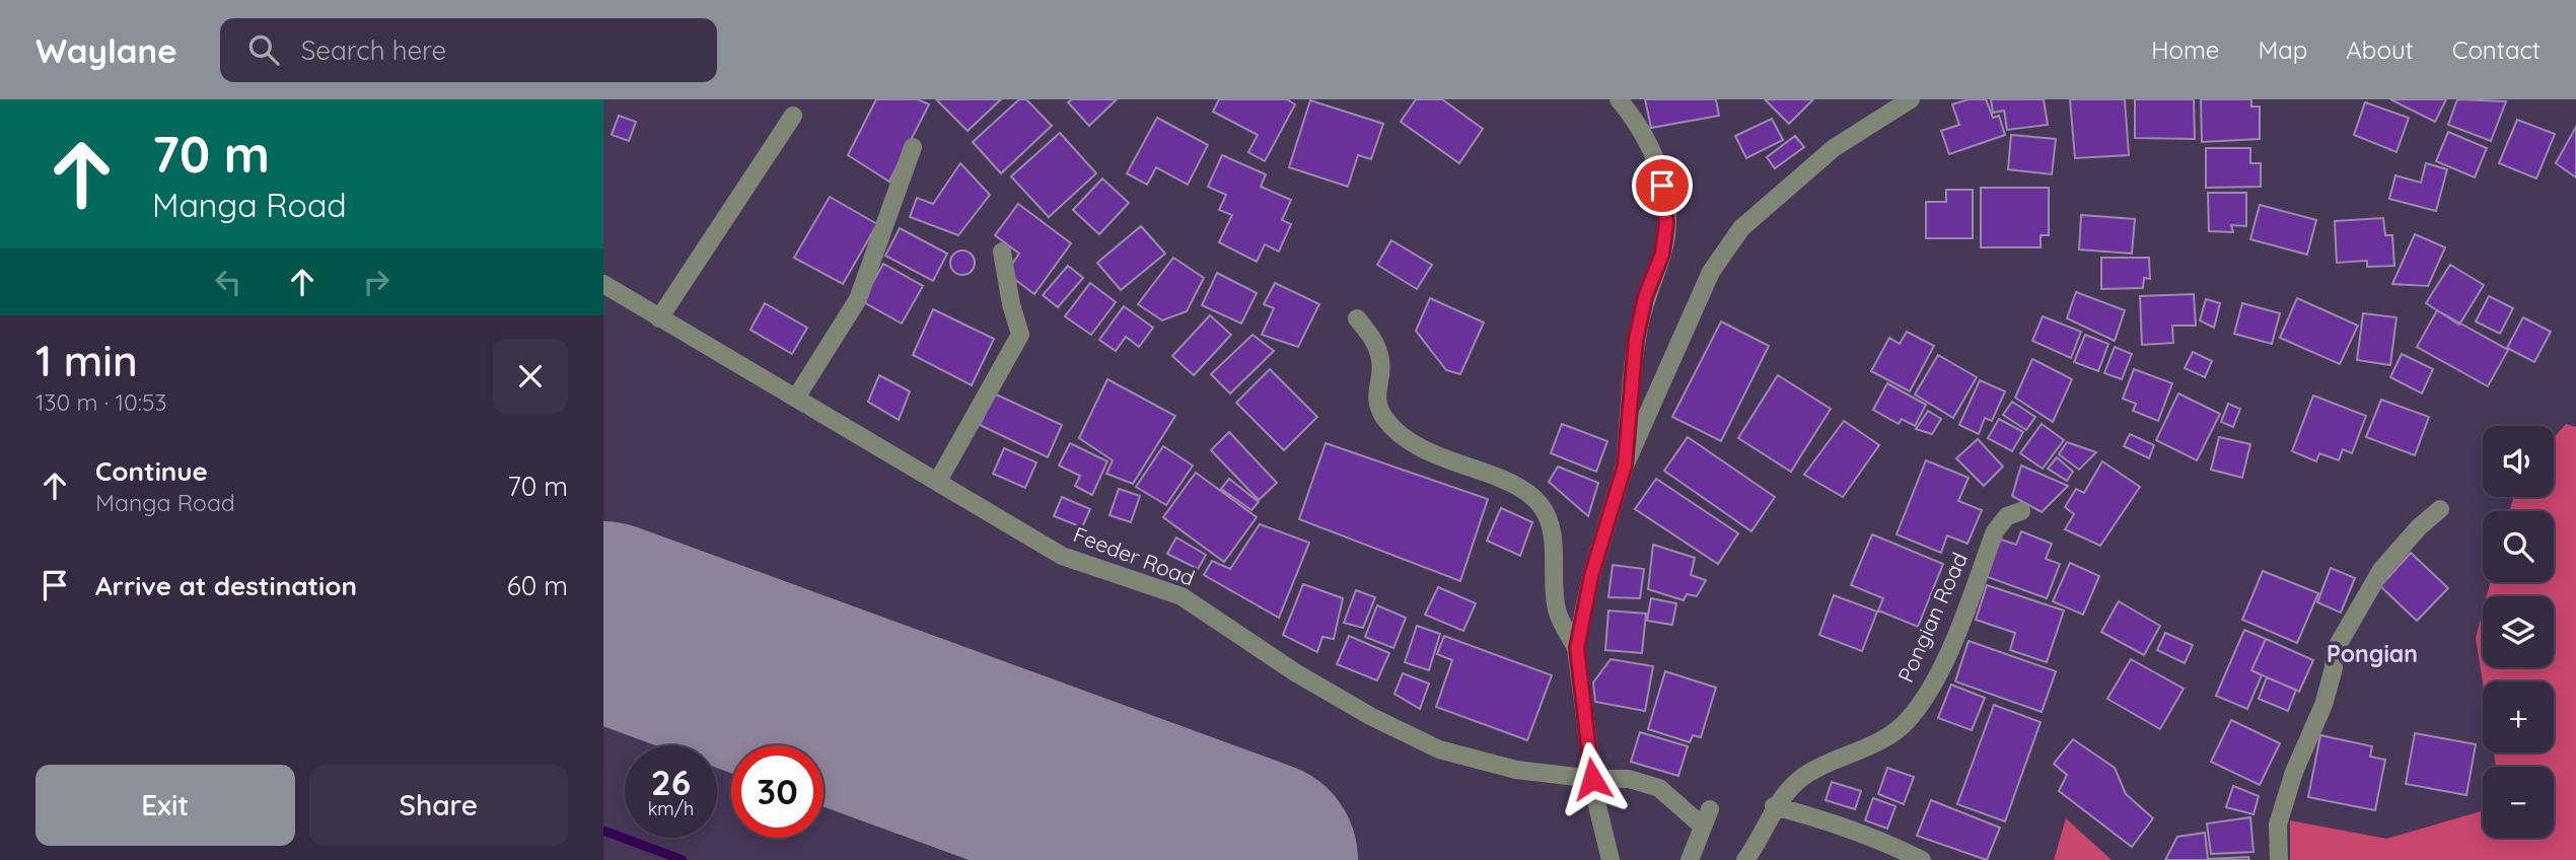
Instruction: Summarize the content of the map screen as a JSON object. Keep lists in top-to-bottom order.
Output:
{
  "streets": {
    "street": ["Feeder Road", "Pongian Road"]
  },
  "districts": ["Pongian"],
  "page": {
    "header": "Waylane",
    "search": "Search here",
    "nav": [
      "Home",
      "Map",
      "About",
      "Contact"
    ],
    "turn": ["70 m", "Manga Road"],
    "heading": ["1 min", "130 m · 10:53"],
    "map_buttons": ["+", "−"],
    "list": [
      {
        "name": "Continue",
        "note": "Manga Road",
        "value": "70 m"
      },
      {
        "name": "Arrive at destination",
        "value": "60 m"
      }
    ],
    "speed": "26 km/h",
    "limit": "30",
    "buttons": ["Exit", "Share"]
  }
}
